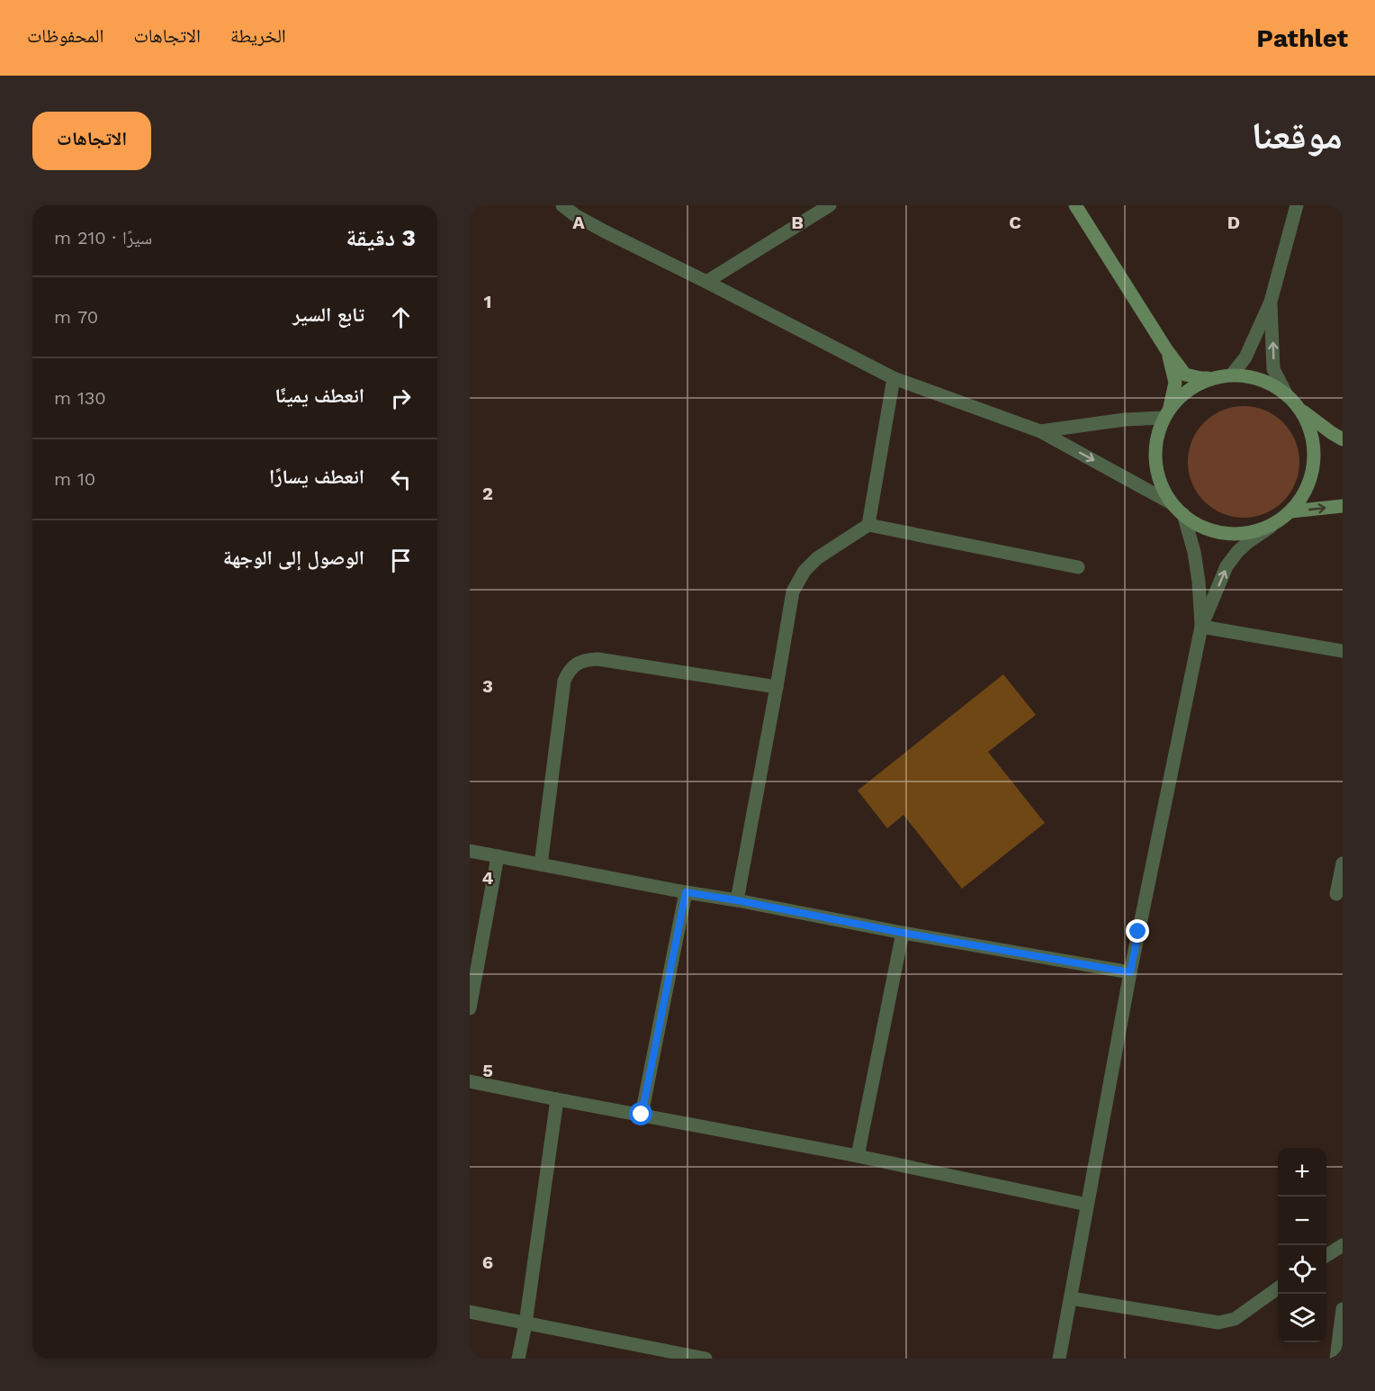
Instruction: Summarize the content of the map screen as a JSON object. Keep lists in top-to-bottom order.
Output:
{
  "page": {
    "header": "Pathlet",
    "nav": ["الخريطة", "الاتجاهات", "المحفوظات"],
    "title": "موقعنا",
    "buttons": "الاتجاهات",
    "heading": ["3 دقيقة", "سيرًا · 210 m"],
    "list": [
      ["تابع السير", "70 m"],
      ["انعطف يمينًا", "130 m"],
      ["انعطف يسارًا", "10 m"],
      "الوصول إلى الوجهة"
    ],
    "map_buttons": ["+", "−"]
  },
  "grid": {
    "columns": [
      "A",
      "B",
      "C",
      "D"
    ],
    "rows": [
      "1",
      "2",
      "3",
      "4",
      "5",
      "6"
    ]
  }
}
